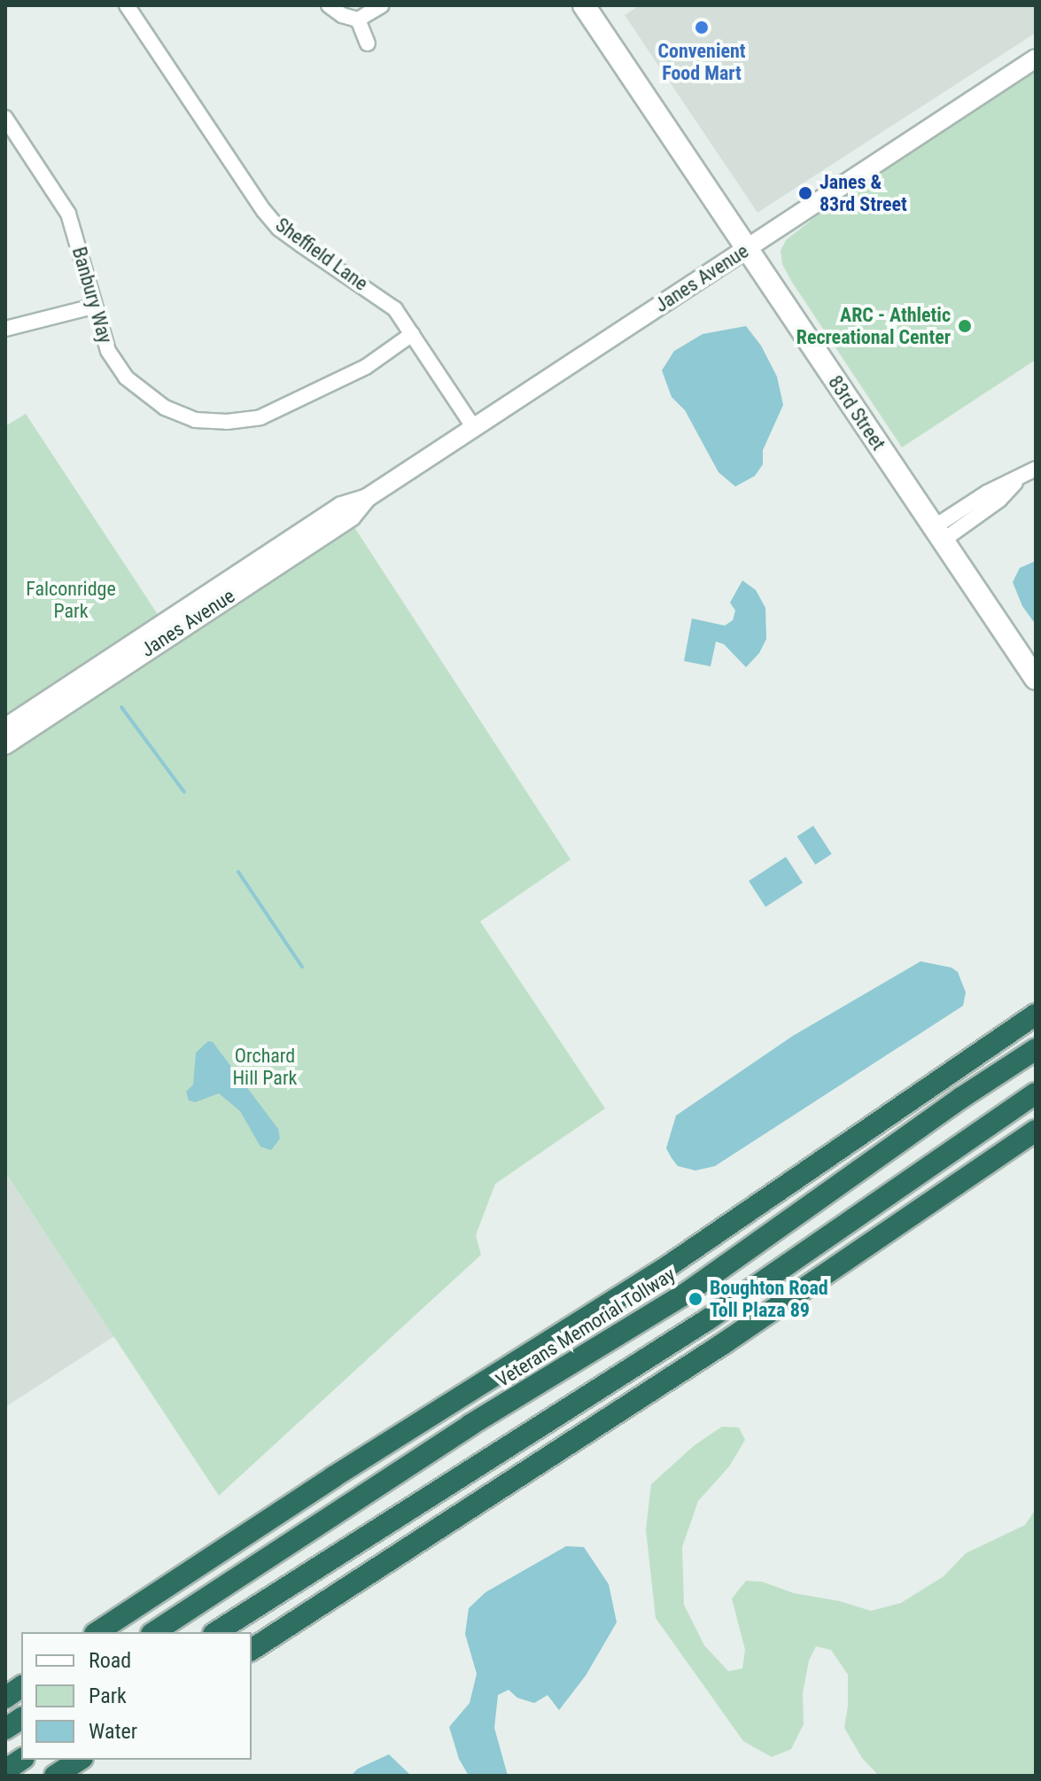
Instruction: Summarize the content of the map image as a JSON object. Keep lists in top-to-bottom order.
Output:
{
  "streets": {
    "highway": ["Veterans Memorial Tollway"],
    "main road": ["83rd Street"],
    "street": ["Sheffield Lane", "Janes Avenue", "Banbury Way"]
  },
  "crossings": [
    ["Sheffield Lane", "Janes Avenue"],
    ["Sheffield Lane", "Banbury Way"],
    ["Janes Avenue", "83rd Street"]
  ],
  "parks": ["Falconridge Park", "Orchard Hill Park"],
  "places": [
    "Convenient Food Mart",
    "Janes & 83rd Street",
    "ARC - Athletic Recreational Center",
    "Boughton Road Toll Plaza 89"
  ],
  "legend": ["Road", "Park", "Water"]
}
